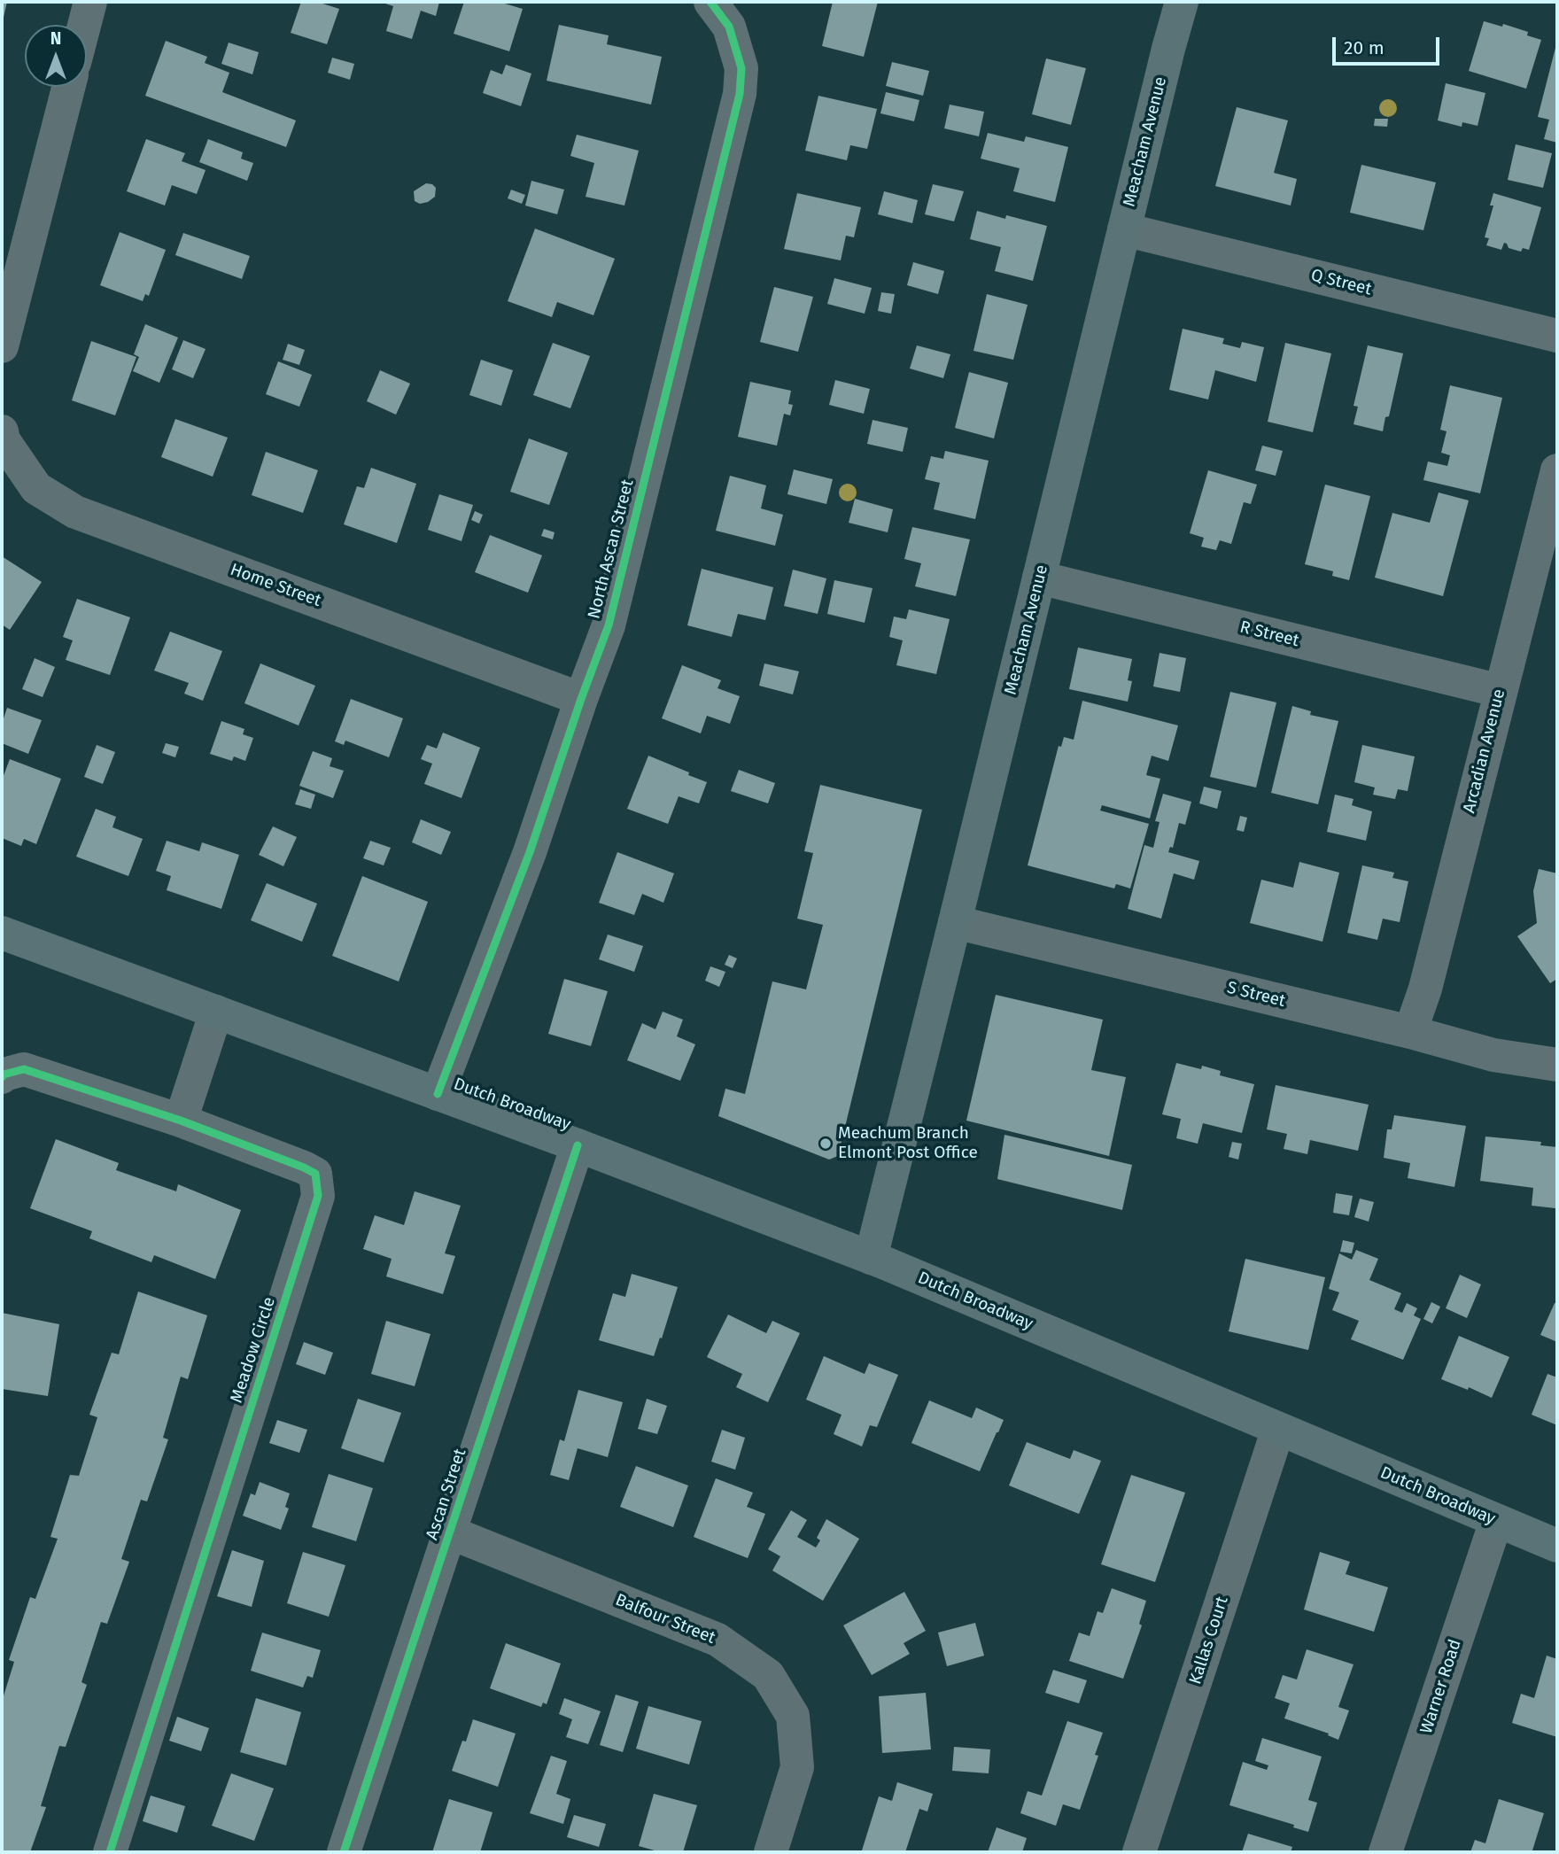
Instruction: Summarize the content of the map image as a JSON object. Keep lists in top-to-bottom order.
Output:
{
  "streets": {
    "main road": ["Meacham Avenue", "Dutch Broadway"],
    "street": [
      "Q Street",
      "North Ascan Street",
      "Home Street",
      "R Street",
      "Arcadian Avenue",
      "S Street",
      "Meadow Circle",
      "Ascan Street",
      "Balfour Street",
      "Kallas Court",
      "Warner Road"
    ]
  },
  "crossings": [
    ["Meacham Avenue", "Q Street"],
    ["Meacham Avenue", "R Street"],
    ["Meacham Avenue", "S Street"],
    ["Meacham Avenue", "Dutch Broadway"],
    ["North Ascan Street", "Home Street"],
    ["North Ascan Street", "Dutch Broadway"],
    ["R Street", "Arcadian Avenue"],
    ["Arcadian Avenue", "S Street"],
    ["Dutch Broadway", "Ascan Street"],
    ["Dutch Broadway", "Kallas Court"],
    ["Dutch Broadway", "Warner Road"],
    ["Ascan Street", "Balfour Street"]
  ],
  "places": ["Meachum Branch Elmont Post Office"],
  "scale_bar": "20 m",
  "north": "top"
}
